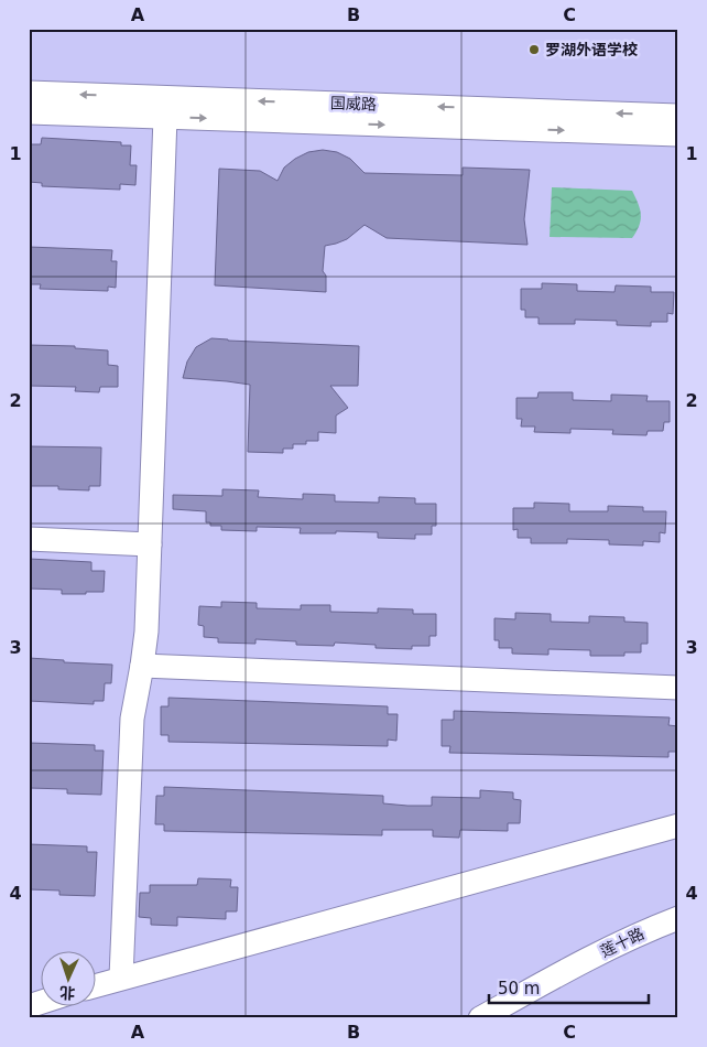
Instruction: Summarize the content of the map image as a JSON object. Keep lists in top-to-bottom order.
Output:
{
  "streets": {
    "street": ["国威路", "莲十路"]
  },
  "places": ["罗湖外语学校"],
  "scale_bar": "50 m",
  "north": "bottom",
  "grid": {
    "columns": ["A", "B", "C"],
    "rows": [
      "1",
      "2",
      "3",
      "4"
    ]
  }
}
